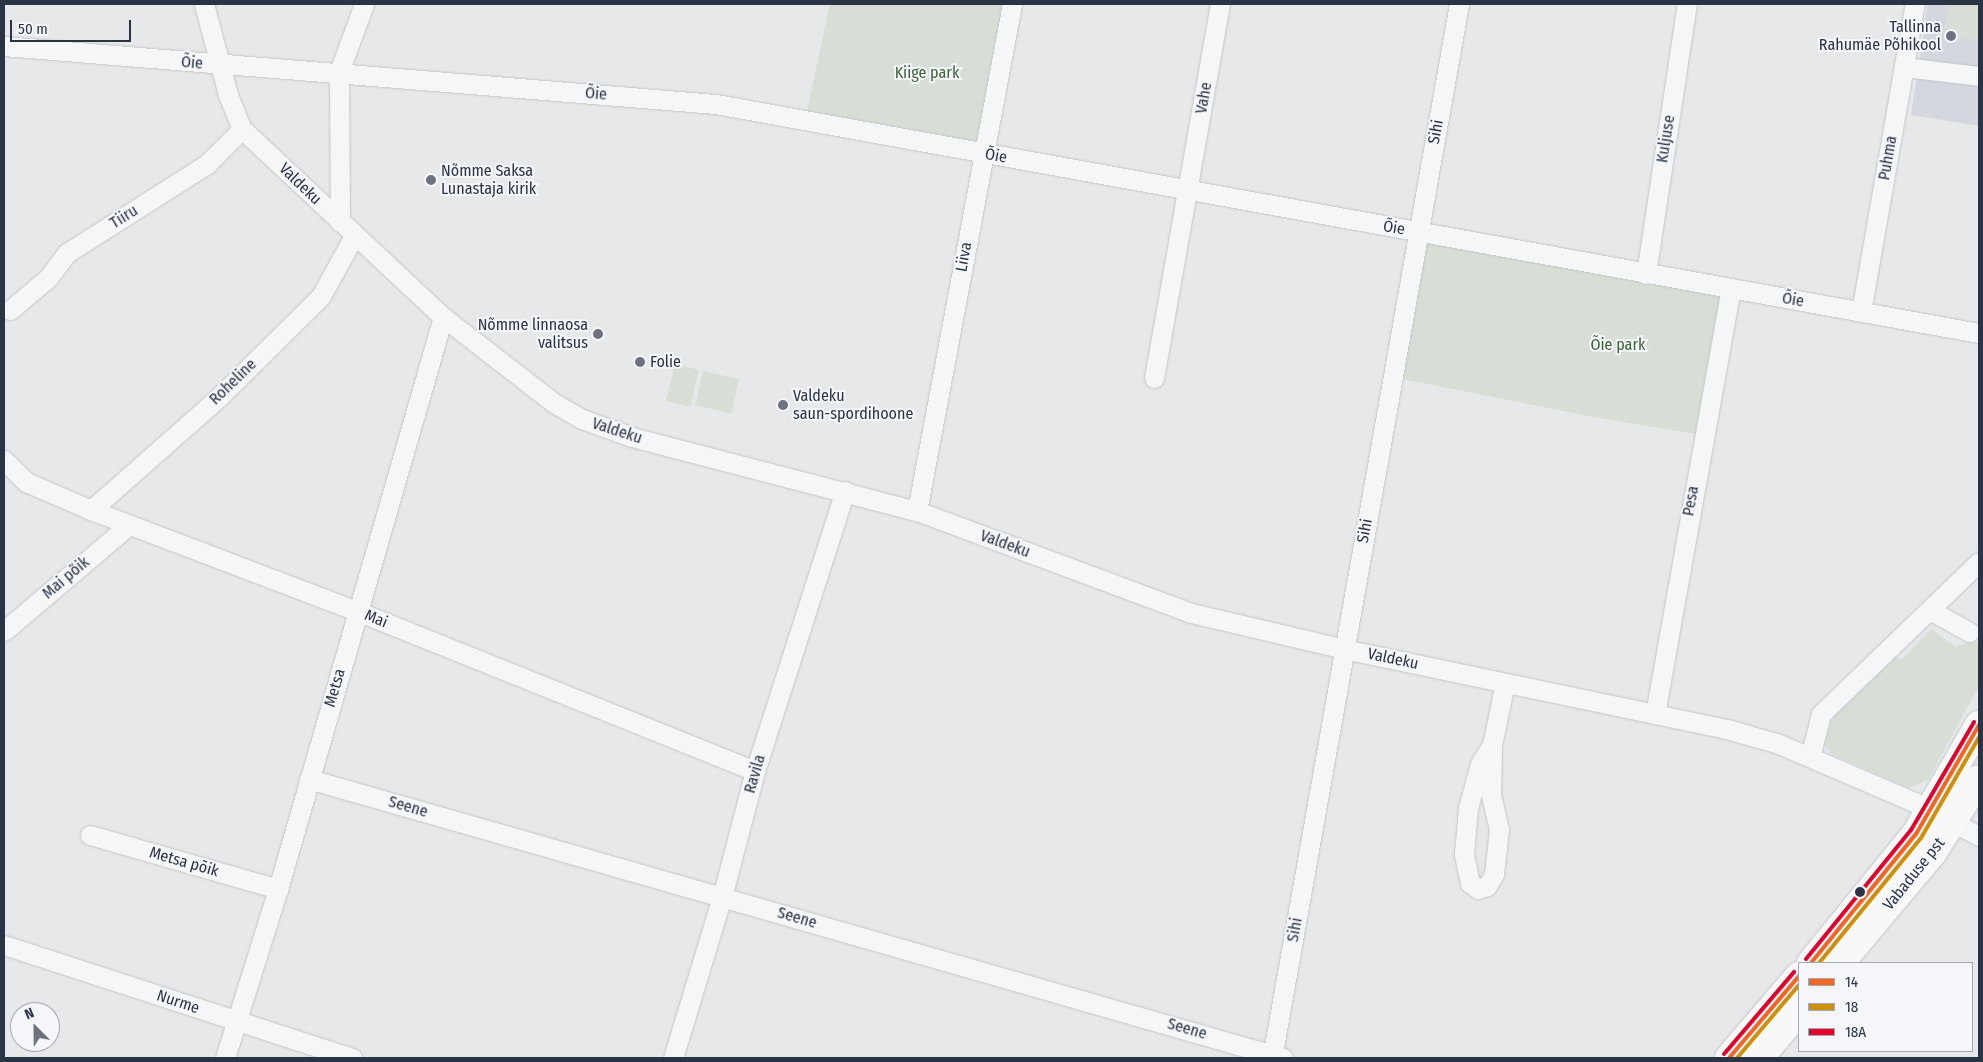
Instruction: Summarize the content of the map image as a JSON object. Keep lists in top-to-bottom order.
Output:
{
  "streets": {
    "highway": ["Vabaduse pst"],
    "street": [
      "Õie",
      "Vahe",
      "Sihi",
      "Kuljuse",
      "Puhma",
      "Valdeku",
      "Tiiru",
      "Liiva",
      "Roheline",
      "Pesa",
      "Mai põik",
      "Mai",
      "Metsa",
      "Ravila",
      "Seene",
      "Metsa põik",
      "Nurme"
    ]
  },
  "crossings": [
    ["Õie", "Vahe"],
    ["Õie", "Sihi"],
    ["Õie", "Kuljuse"],
    ["Õie", "Puhma"],
    ["Õie", "Valdeku"],
    ["Õie", "Liiva"],
    ["Õie", "Pesa"],
    ["Sihi", "Valdeku"],
    ["Sihi", "Seene"],
    ["Valdeku", "Tiiru"],
    ["Valdeku", "Liiva"],
    ["Valdeku", "Roheline"],
    ["Valdeku", "Pesa"],
    ["Valdeku", "Metsa"],
    ["Valdeku", "Ravila"],
    ["Valdeku", "Vabaduse pst"],
    ["Roheline", "Mai"],
    ["Mai põik", "Mai"],
    ["Mai", "Metsa"],
    ["Mai", "Ravila"],
    ["Metsa", "Seene"],
    ["Metsa", "Metsa põik"],
    ["Metsa", "Nurme"],
    ["Ravila", "Seene"]
  ],
  "parks": ["Kiige park", "Õie park"],
  "places": [
    "Tallinna Rahumäe Põhikool",
    "Nõmme Saksa Lunastaja kirik",
    "Nõmme linnaosa valitsus",
    "Folie",
    "Valdeku saun-spordihoone"
  ],
  "lines": ["transit line 18A", "transit line 14", "transit line 18"],
  "legend": ["14", "18", "18A"],
  "scale_bar": "50 m",
  "north": "top left"
}
